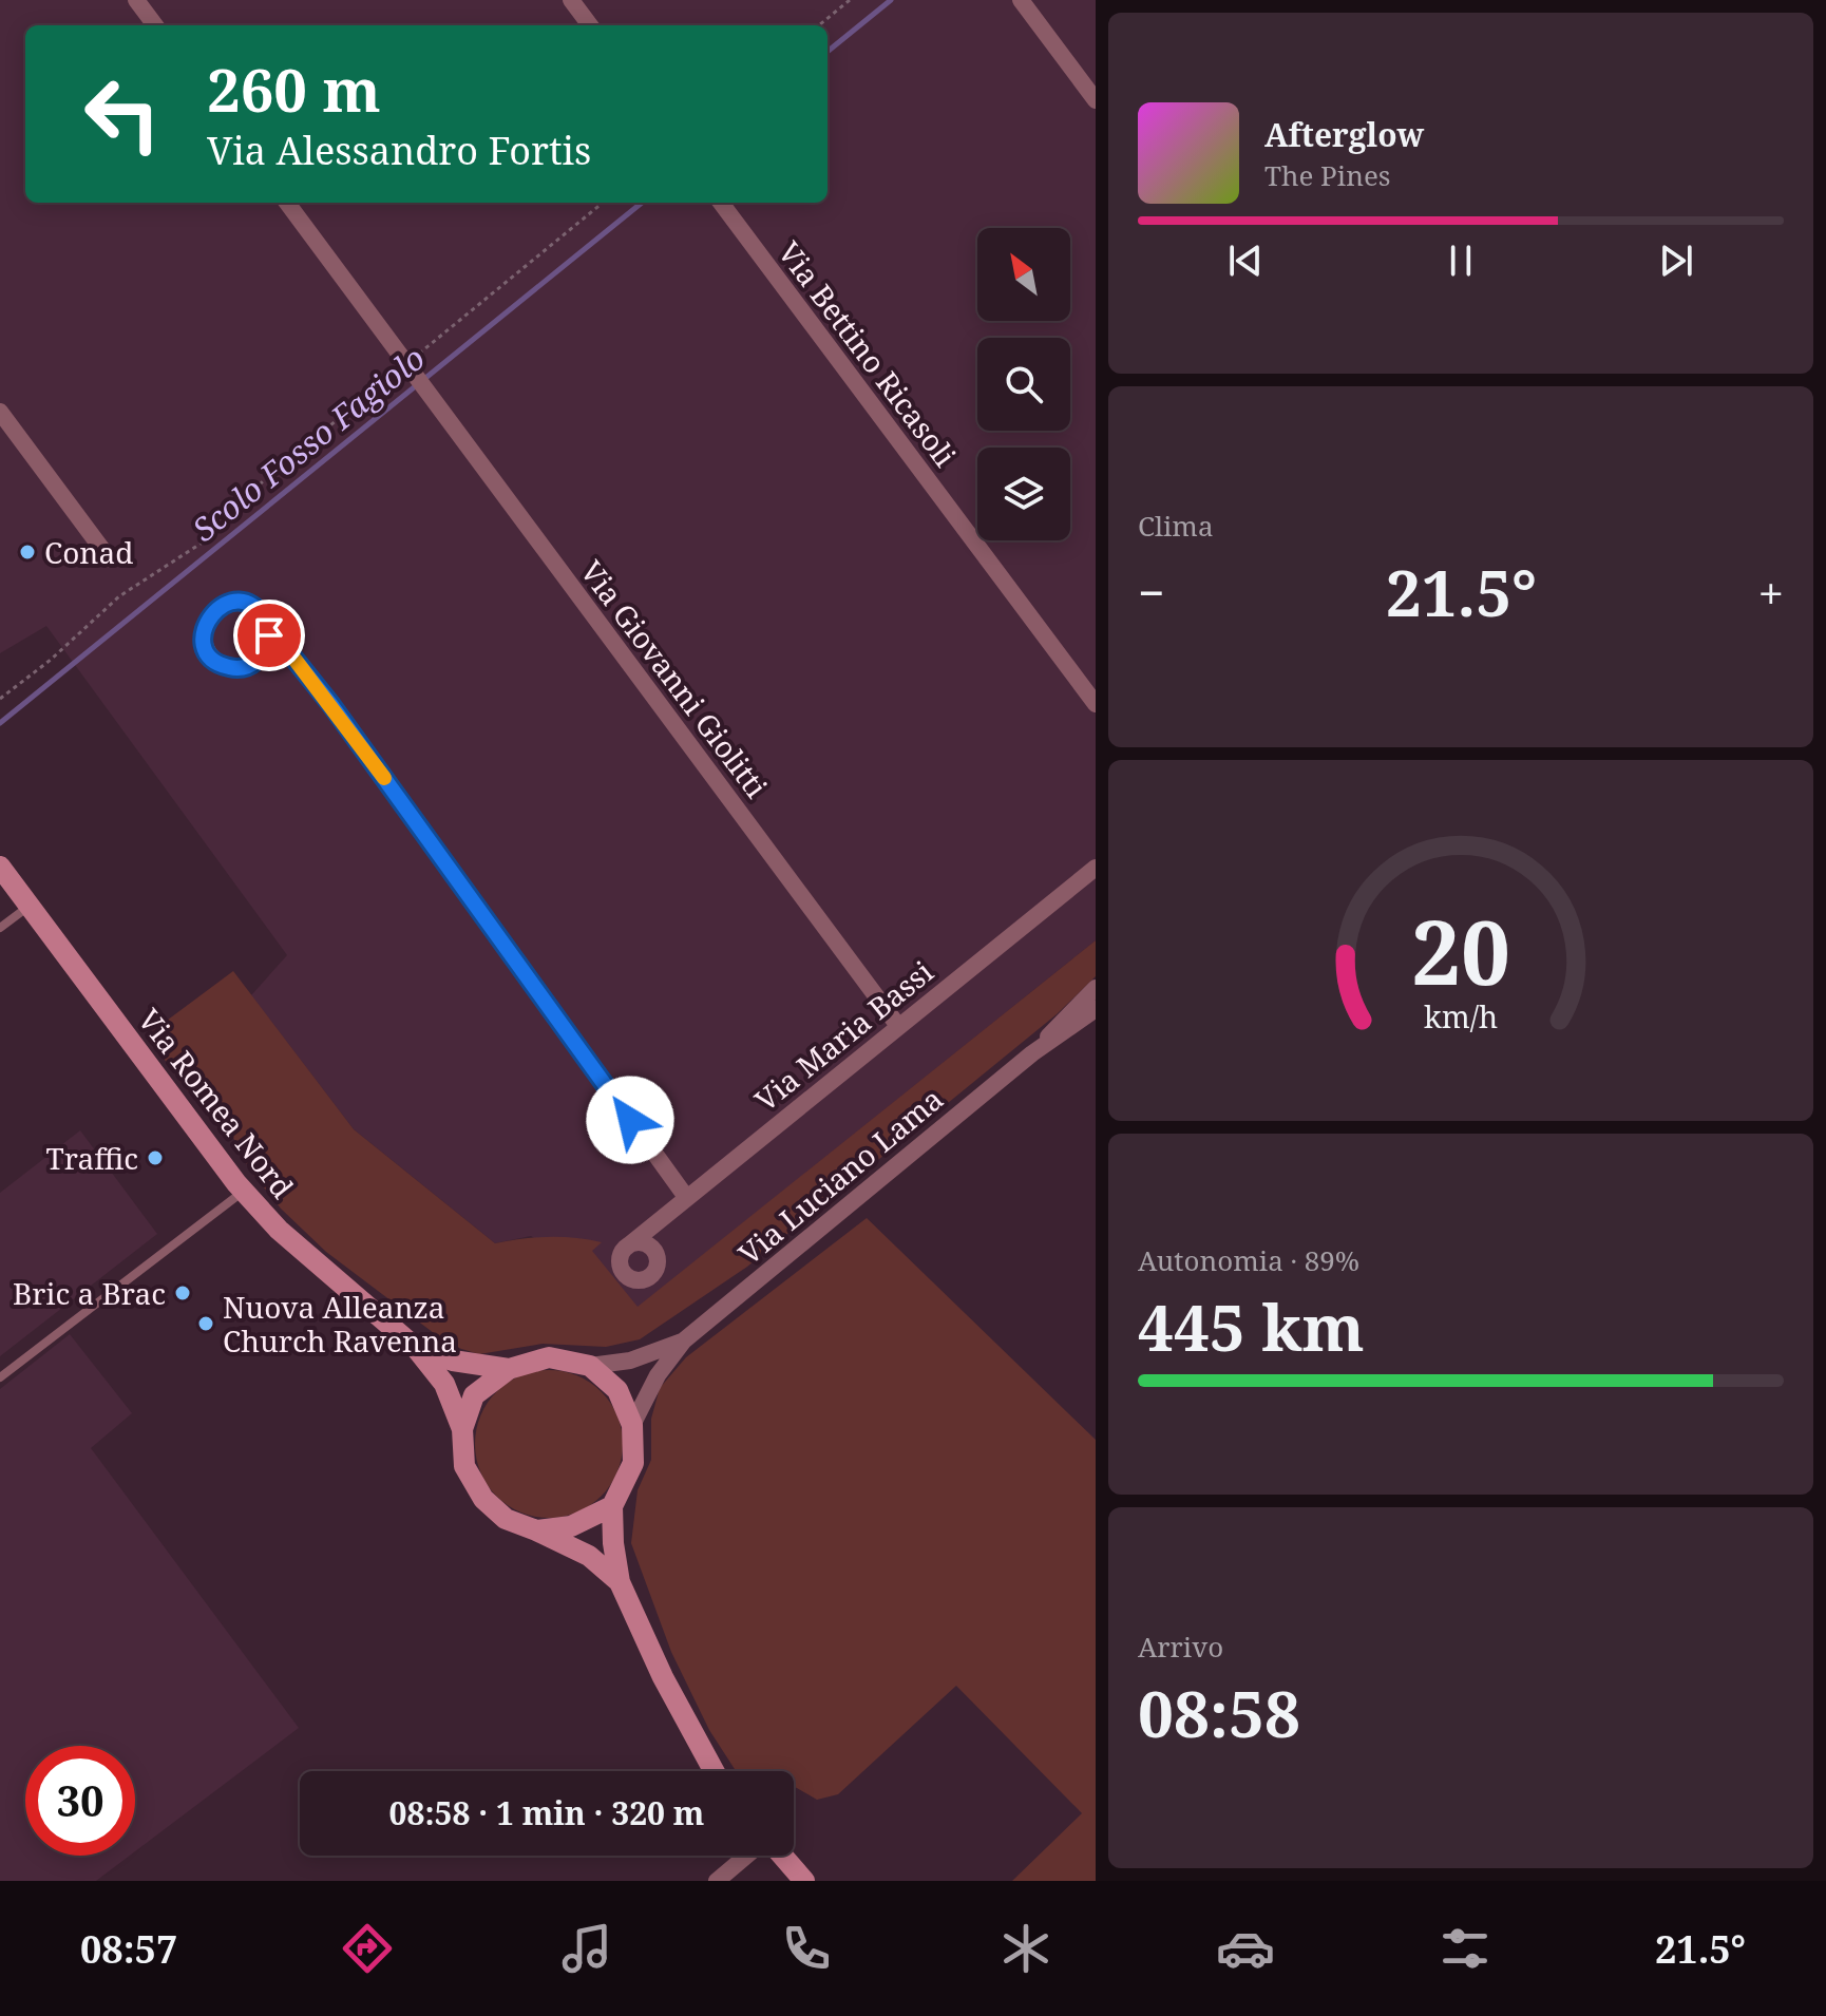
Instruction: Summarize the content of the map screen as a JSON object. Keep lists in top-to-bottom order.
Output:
{
  "streets": {
    "main road": ["Via Romea Nord"],
    "street": [
      "Via Bettino Ricasoli",
      "Via Giovanni Giolitti",
      "Via Maria Bassi",
      "Via Luciano Lama"
    ]
  },
  "crossings": [
    ["Via Giovanni Giolitti", "Via Maria Bassi"],
    ["Via Romea Nord", "Via Luciano Lama"]
  ],
  "water": ["Scolo Fosso Fagiolo"],
  "places": [
    "Conad",
    "Traffic",
    "Bric a Brac",
    "Nuova Alleanza Church Ravenna"
  ],
  "north": "top left",
  "page": {
    "turn": ["260 m", "Via Alessandro Fortis"],
    "song": ["Afterglow", "The Pines"],
    "tile": [
      "Clima",
      ["Autonomia · 89%", "445 km"],
      ["Arrivo", "08:58"]
    ],
    "heat": ["−", "21.5°", "+"],
    "limit": "30",
    "trip": "08:58 · 1 min · 320 m",
    "tabs": ["08:57", "21.5°"],
    "gauge": ["20", "km/h"]
  }
}
